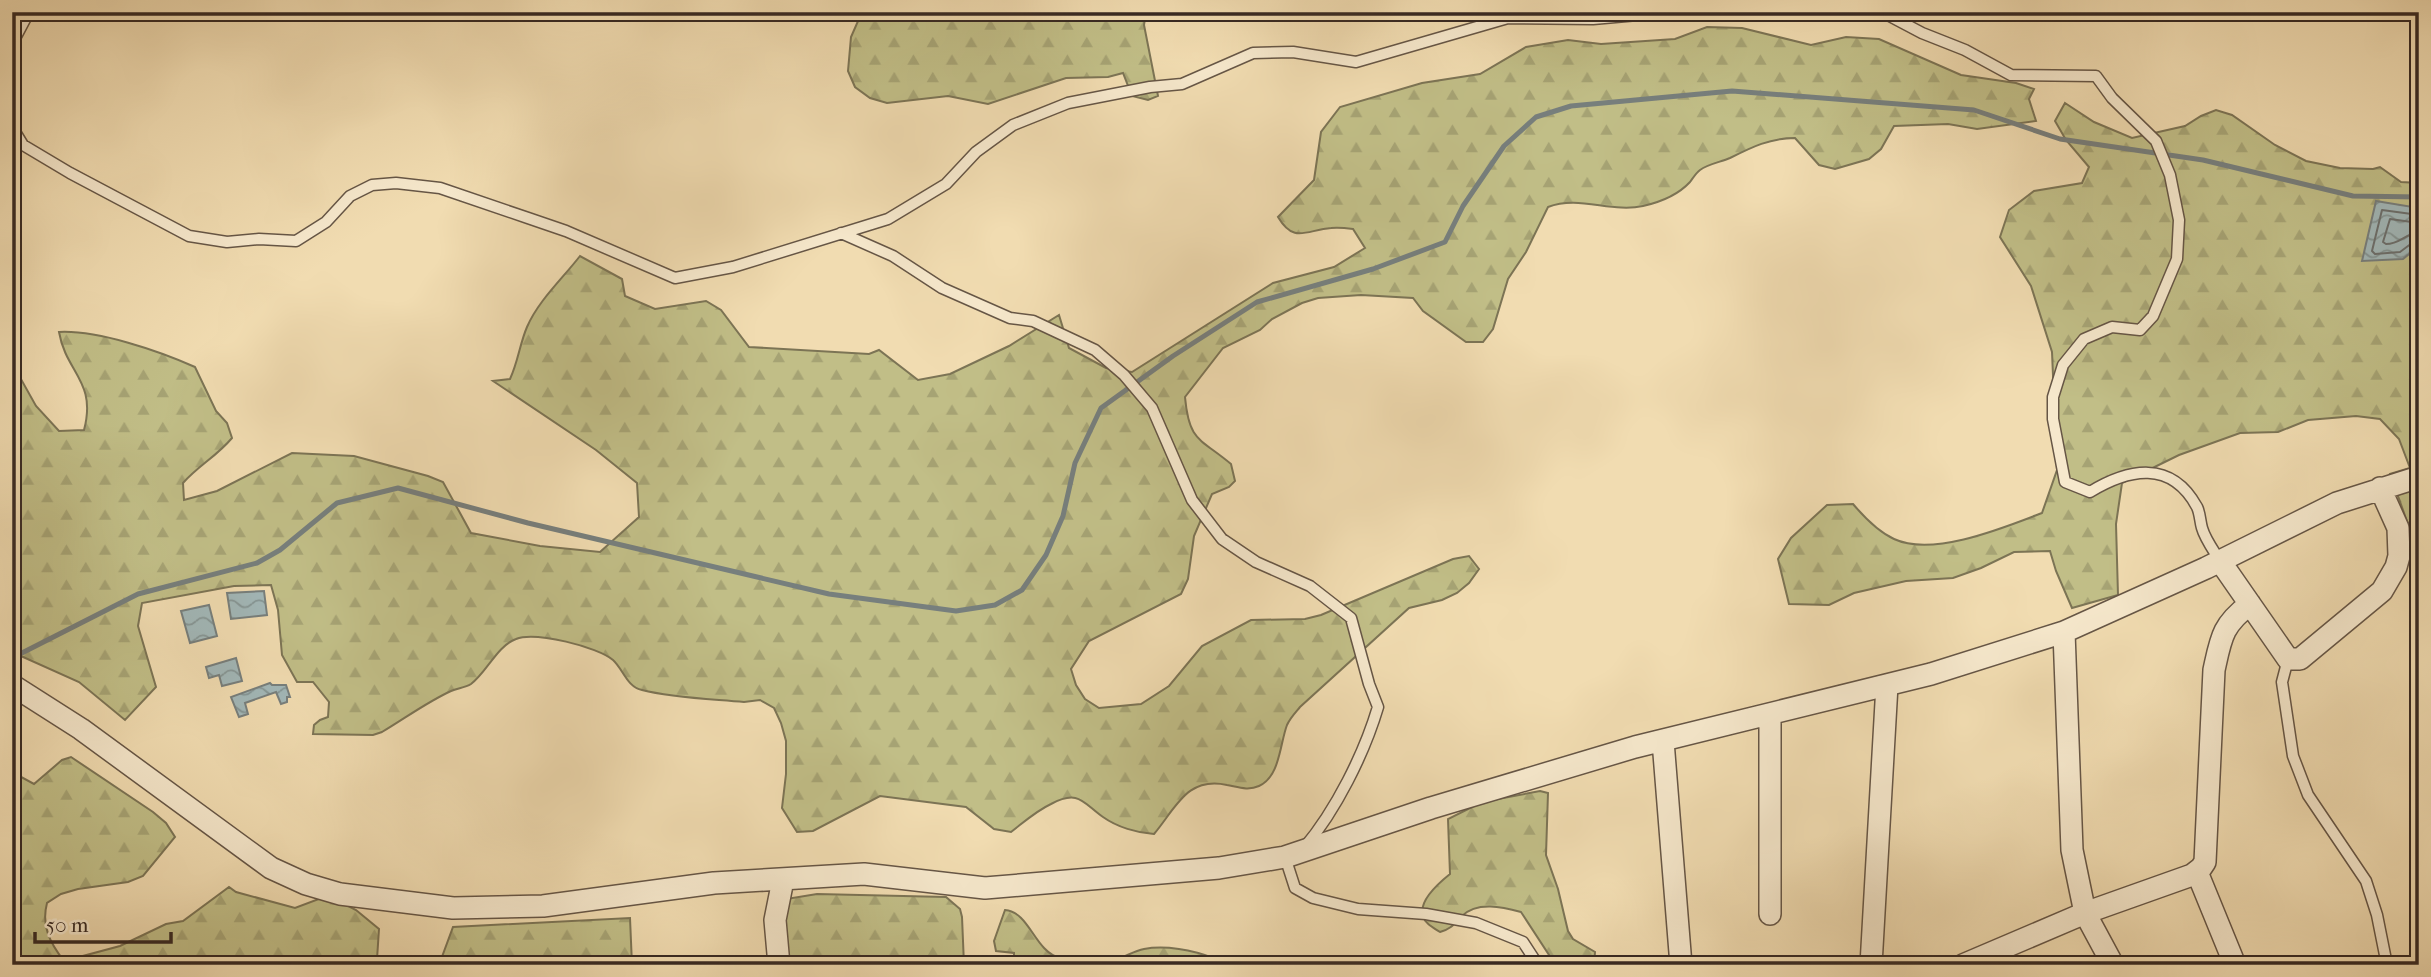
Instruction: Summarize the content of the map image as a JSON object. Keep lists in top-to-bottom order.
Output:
{
  "scale_bar": "50 m"
}
